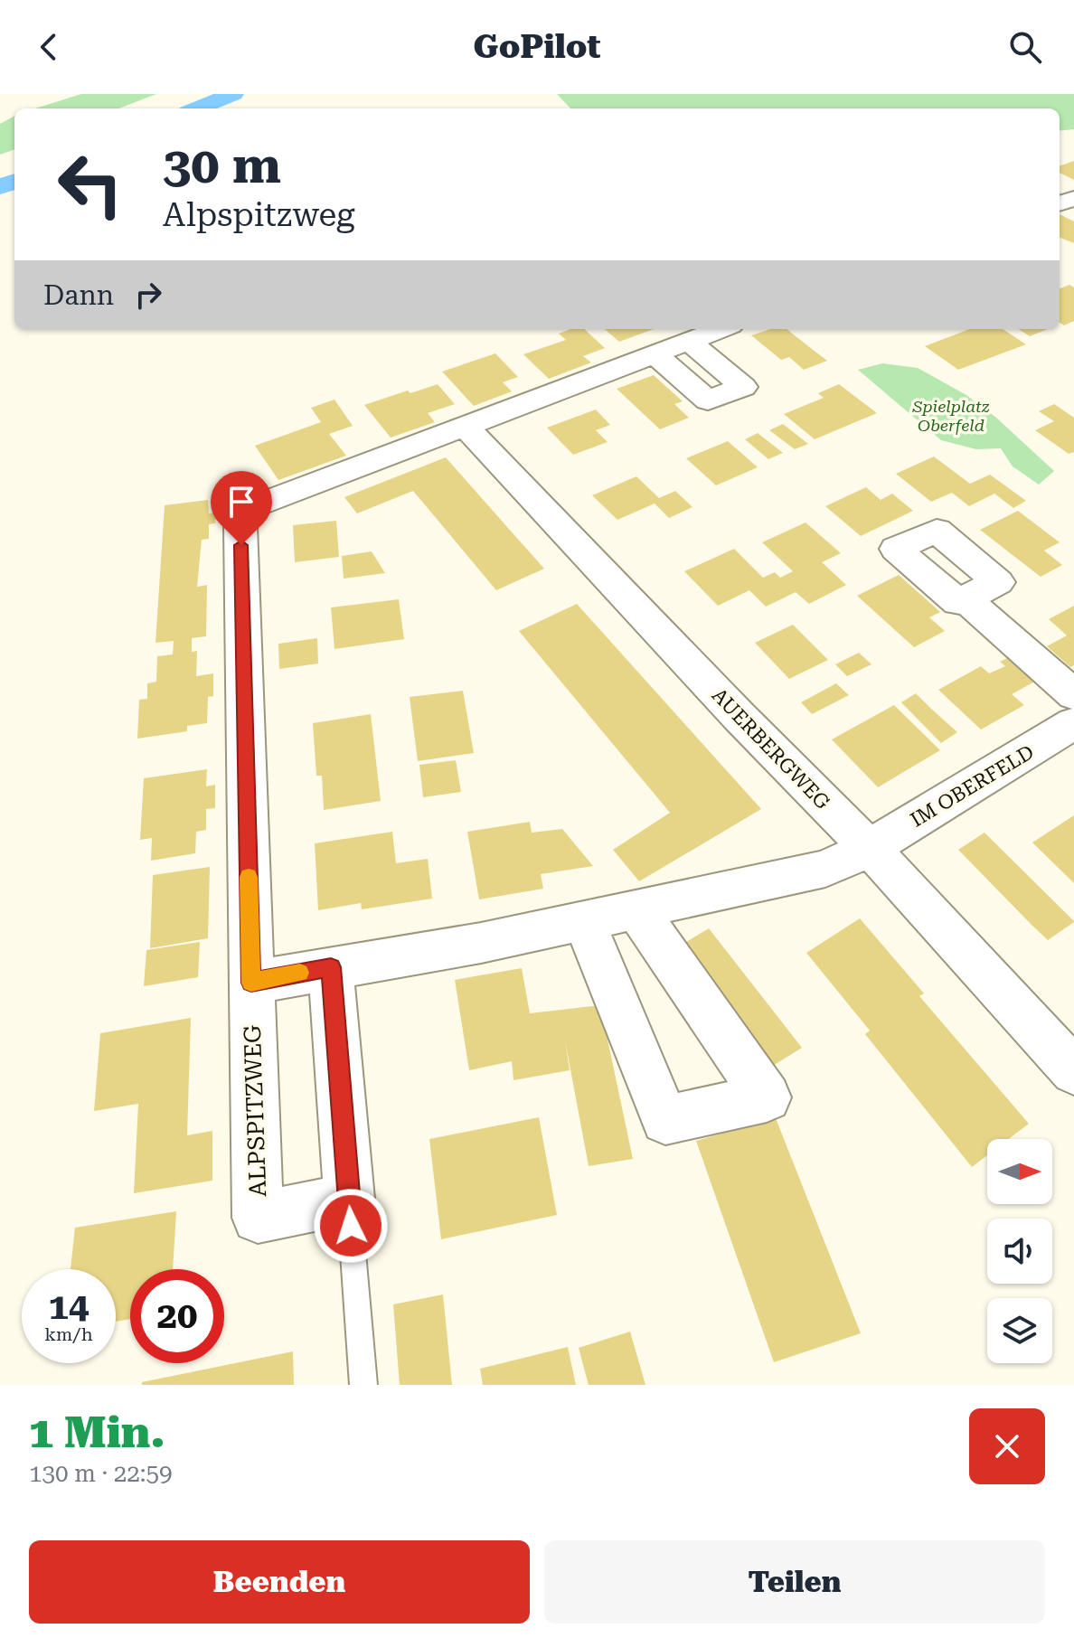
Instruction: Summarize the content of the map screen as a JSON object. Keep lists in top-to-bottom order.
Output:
{
  "streets": {
    "street": ["AUERBERGWEG", "IM OBERFELD", "ALPSPITZWEG"]
  },
  "crossings": [
    ["AUERBERGWEG", "IM OBERFELD"],
    ["AUERBERGWEG", "ALPSPITZWEG"]
  ],
  "parks": ["Spielplatz Oberfeld"],
  "north": "right",
  "page": {
    "header": "GoPilot",
    "turn": ["30 m", "Alpspitzweg"],
    "then": "Dann",
    "speed": "14 km/h",
    "limit": "20",
    "heading": ["1 Min.", "130 m · 22:59"],
    "buttons": ["Beenden", "Teilen"]
  }
}
